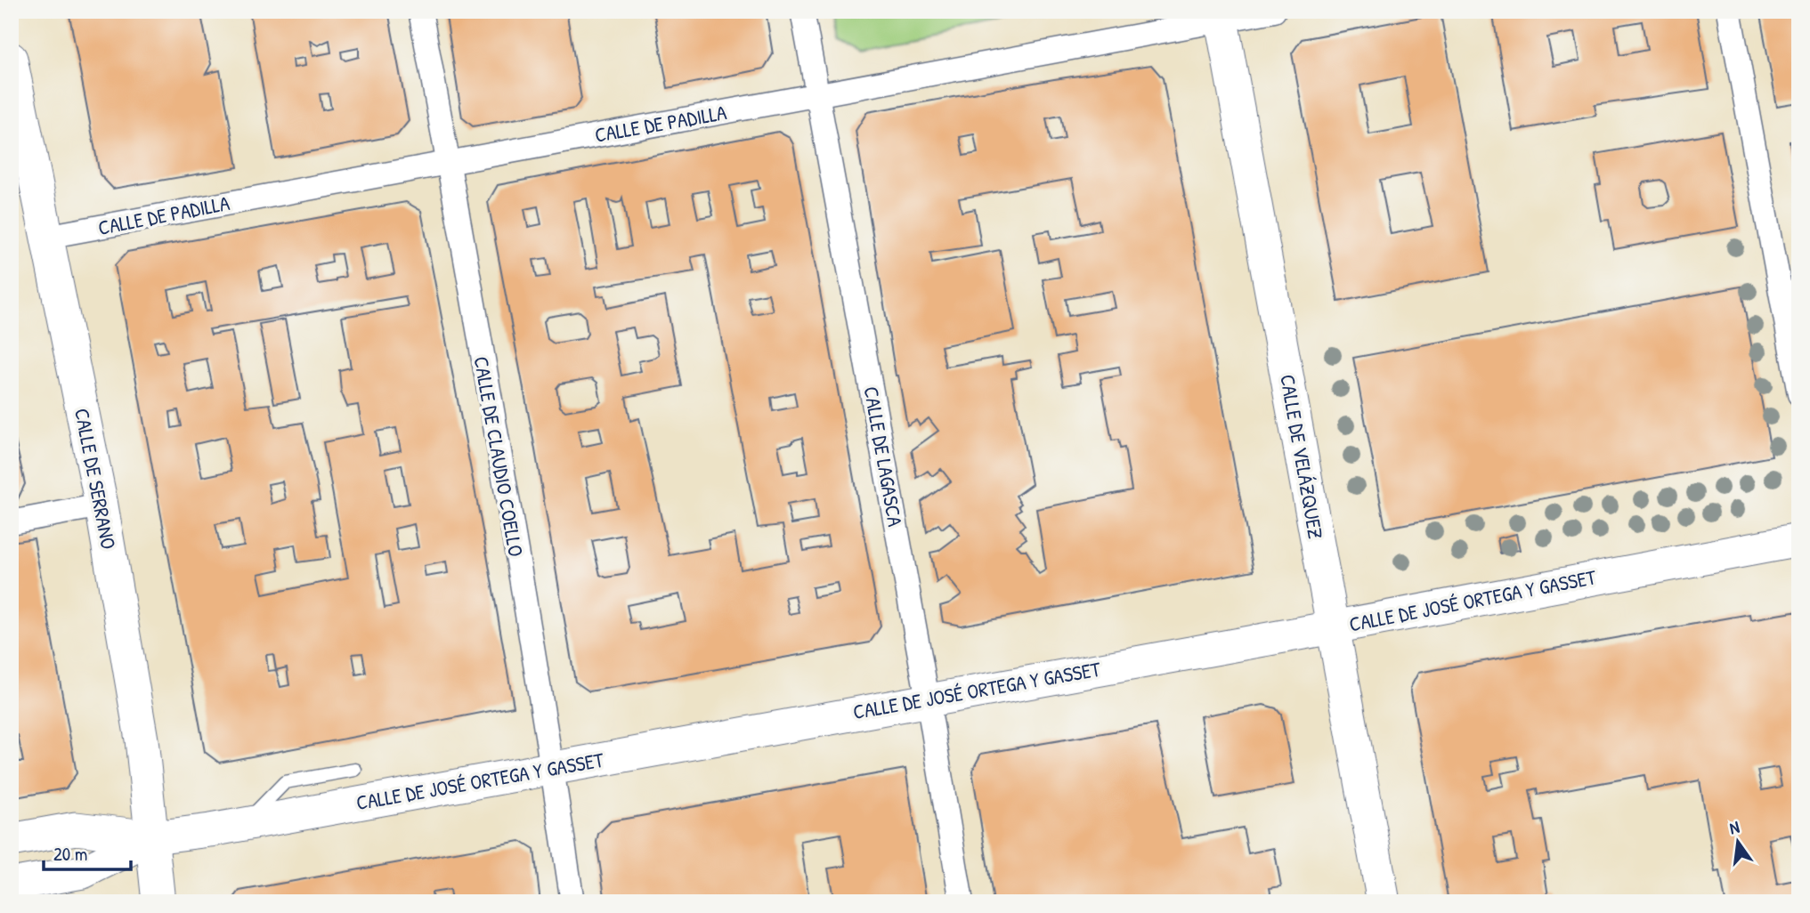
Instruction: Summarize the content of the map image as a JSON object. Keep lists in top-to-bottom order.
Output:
{
  "streets": {
    "street": [
      "CALLE DE PADILLA",
      "CALLE DE CLAUDIO COELLO",
      "CALLE DE LAGASCA",
      "CALLE DE VELÁZQUEZ",
      "CALLE DE SERRANO",
      "CALLE DE JOSÉ ORTEGA Y GASSET"
    ]
  },
  "crossings": [
    ["CALLE DE PADILLA", "CALLE DE CLAUDIO COELLO"],
    ["CALLE DE PADILLA", "CALLE DE LAGASCA"],
    ["CALLE DE PADILLA", "CALLE DE VELÁZQUEZ"],
    ["CALLE DE PADILLA", "CALLE DE SERRANO"],
    ["CALLE DE CLAUDIO COELLO", "CALLE DE JOSÉ ORTEGA Y GASSET"],
    ["CALLE DE LAGASCA", "CALLE DE JOSÉ ORTEGA Y GASSET"],
    ["CALLE DE VELÁZQUEZ", "CALLE DE JOSÉ ORTEGA Y GASSET"],
    ["CALLE DE SERRANO", "CALLE DE JOSÉ ORTEGA Y GASSET"]
  ],
  "scale_bar": "20 m",
  "north": "top"
}
